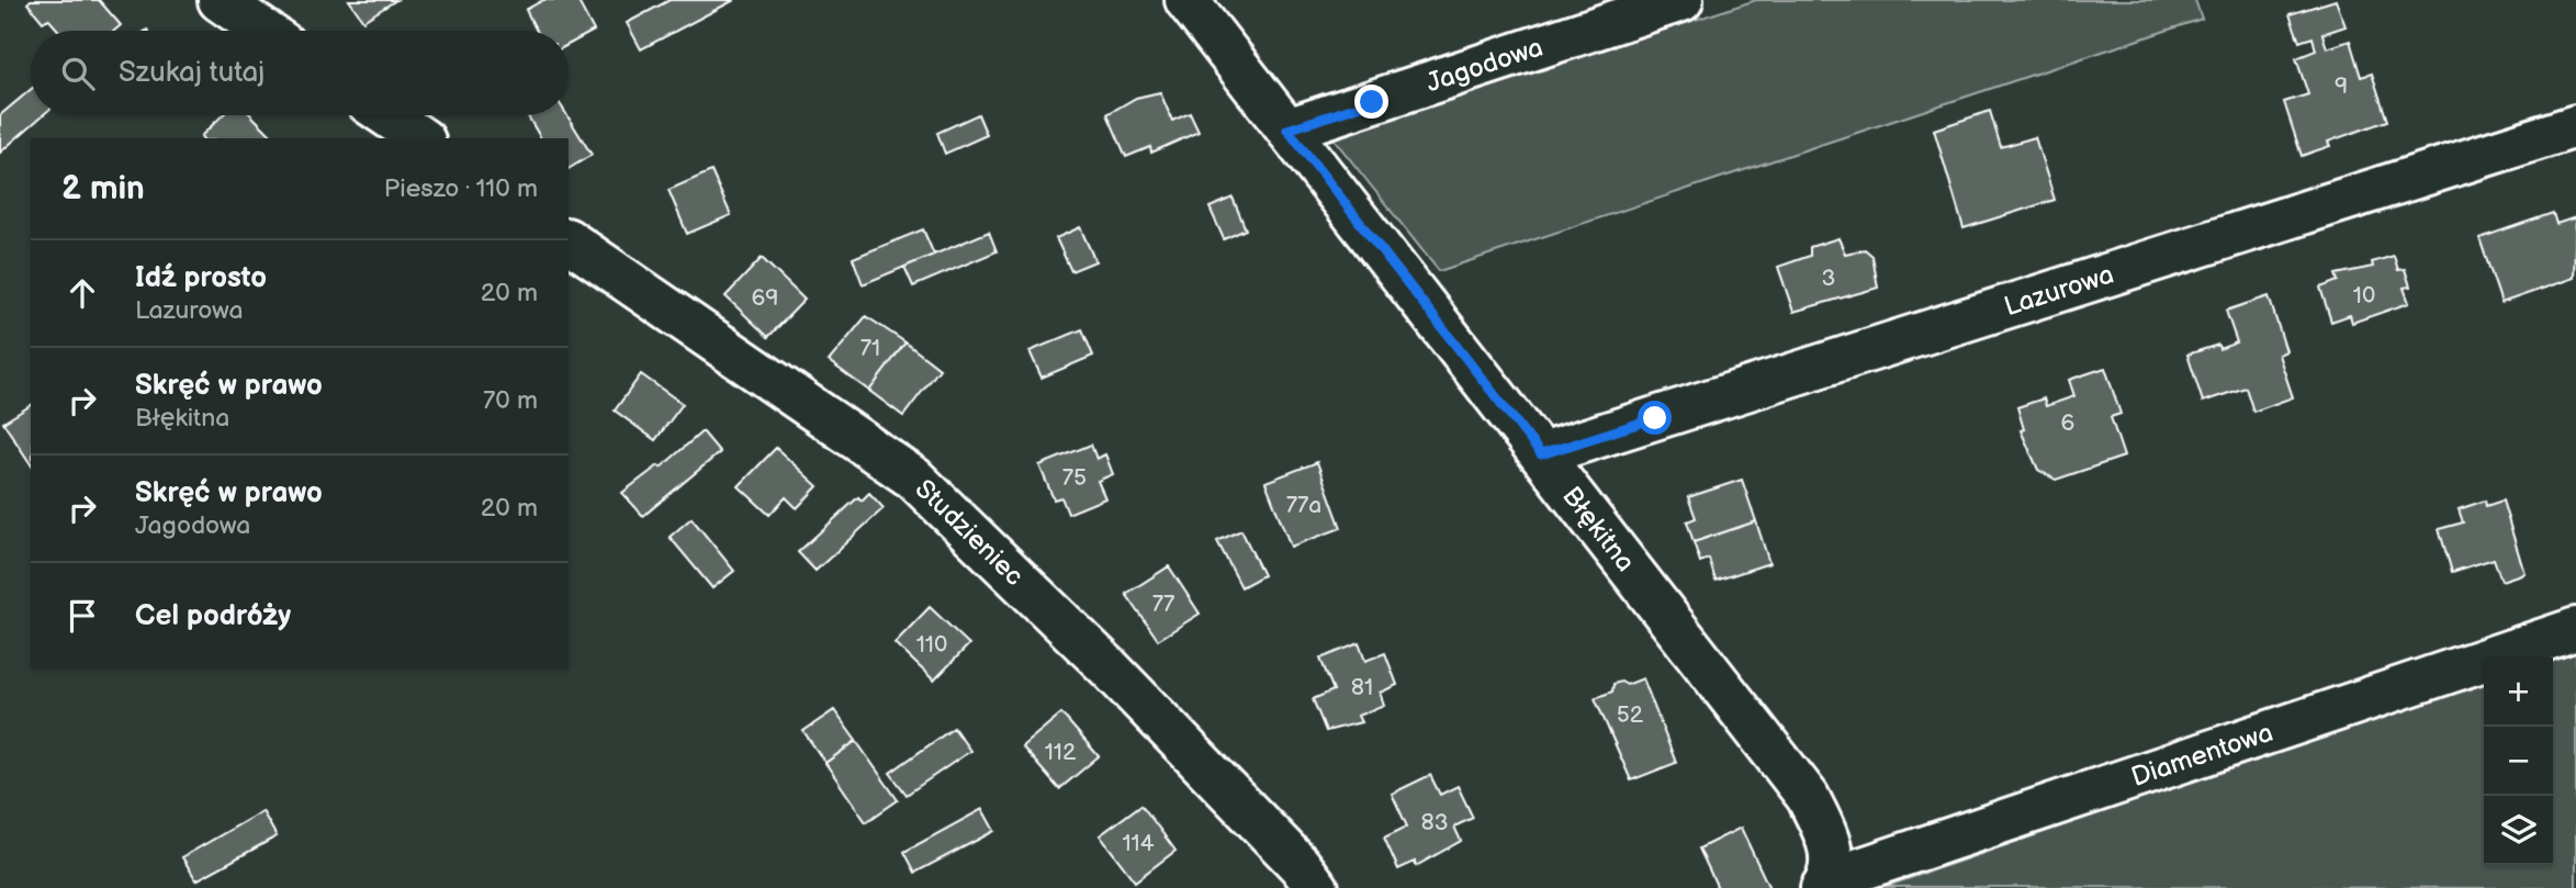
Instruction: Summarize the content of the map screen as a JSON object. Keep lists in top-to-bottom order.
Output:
{
  "streets": {
    "street": [
      "Jagodowa",
      "Lazurowa",
      "Błękitna",
      "Studzieniec",
      "Diamentowa"
    ]
  },
  "crossings": [
    ["Jagodowa", "Błękitna"],
    ["Lazurowa", "Błękitna"],
    ["Błękitna", "Diamentowa"]
  ],
  "house_numbers": [
    "9",
    "3",
    "10",
    "69",
    "71",
    "6",
    "75",
    "77a",
    "77",
    "110",
    "81",
    "52",
    "112",
    "83",
    "114"
  ],
  "page": {
    "search": "Szukaj tutaj",
    "heading": ["2 min", "Pieszo · 110 m"],
    "list": [
      ["Idź prosto", "Lazurowa", "20 m"],
      ["Skręć w prawo", "Błękitna", "70 m"],
      ["Skręć w prawo", "Jagodowa", "20 m"],
      "Cel podróży"
    ],
    "map_buttons": ["+", "−"]
  }
}
